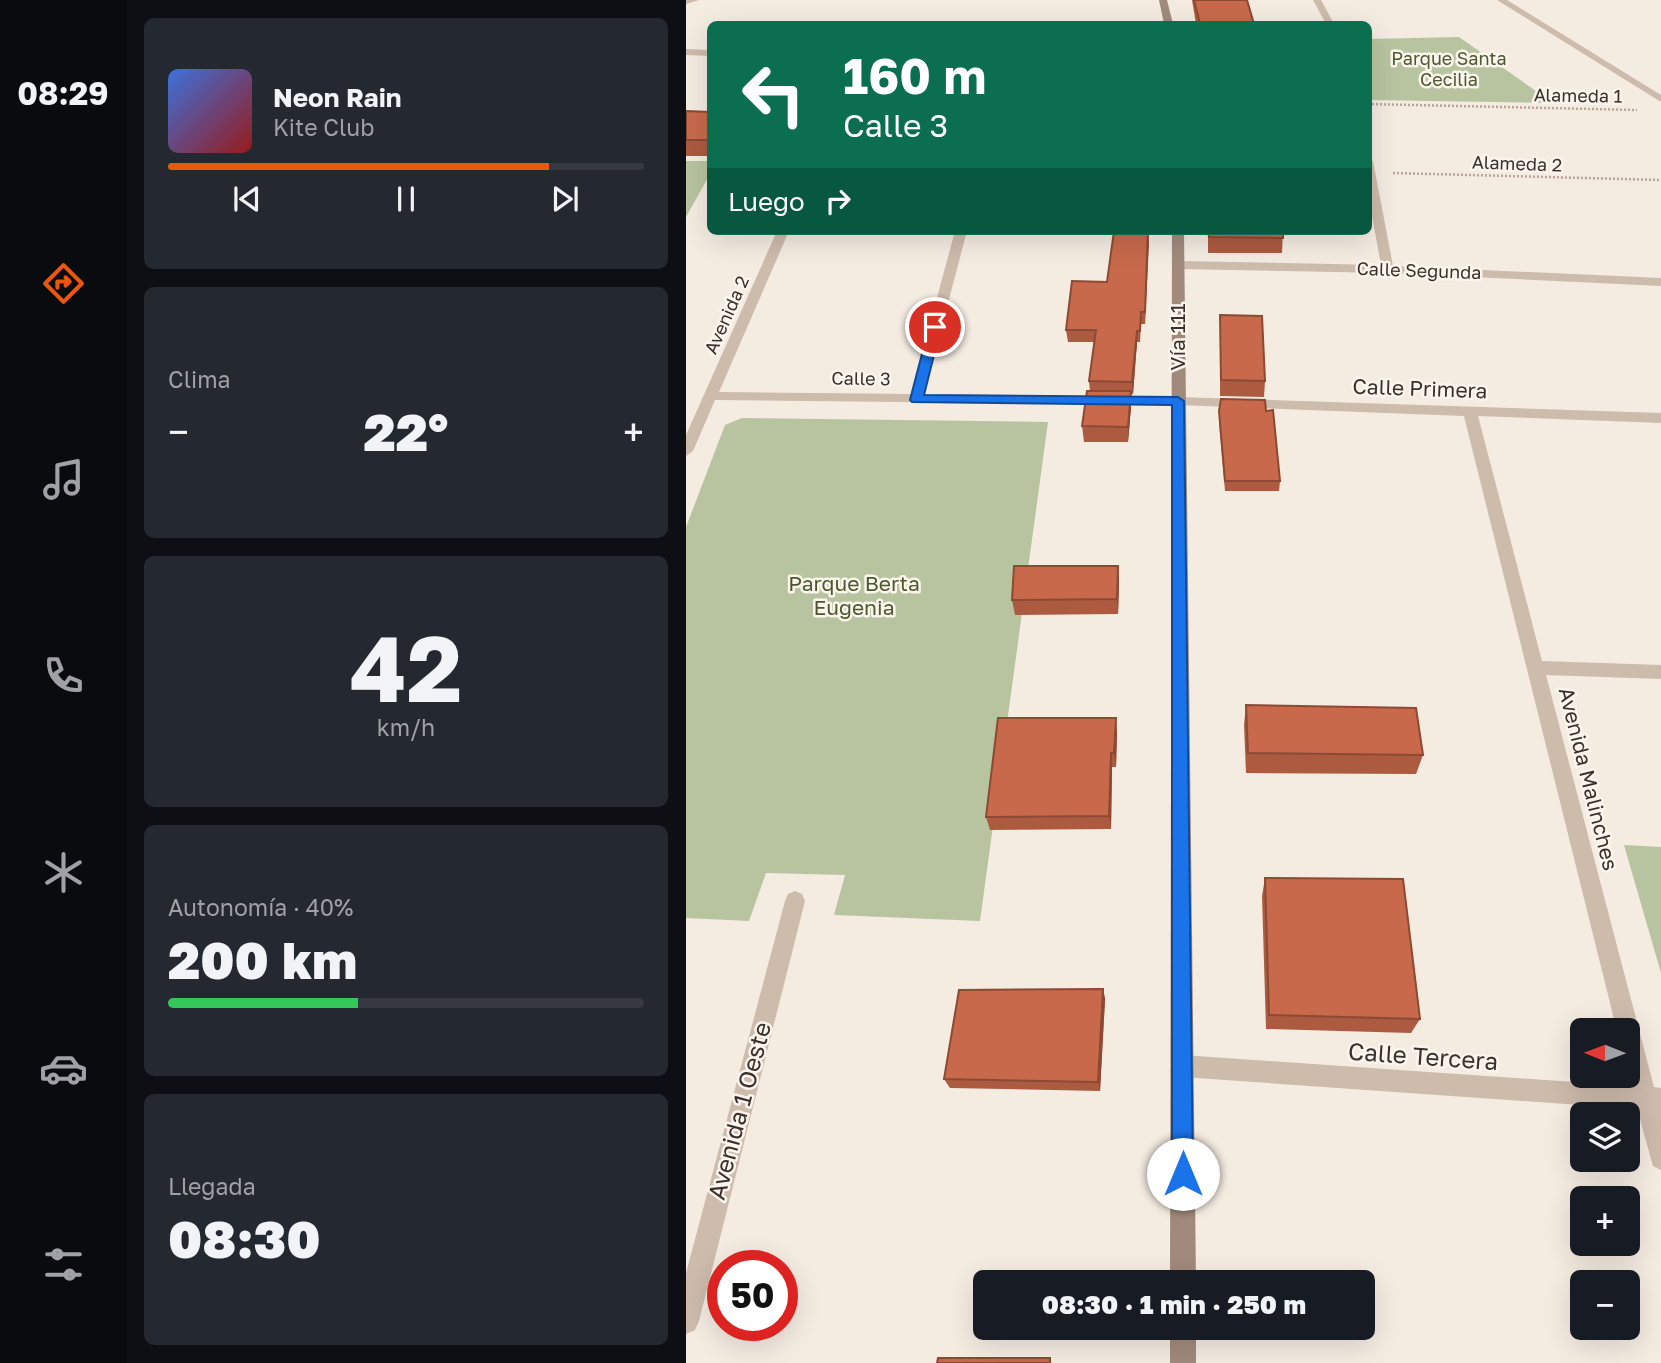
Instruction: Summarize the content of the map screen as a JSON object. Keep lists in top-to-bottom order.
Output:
{
  "streets": {
    "main road": ["Vía 111"],
    "street": [
      "Calle Segunda",
      "Avenida 2",
      "Calle 3",
      "Calle Primera",
      "Avenida Malinches",
      "Calle Tercera",
      "Avenida 1 Oeste"
    ],
    "path": ["Alameda 1", "Alameda 2"]
  },
  "crossings": [
    ["Calle Segunda", "Vía 111"],
    ["Avenida 2", "Calle 3"],
    ["Vía 111", "Calle 3"],
    ["Vía 111", "Calle Primera"],
    ["Vía 111", "Calle Tercera"],
    ["Calle 3", "Calle Primera"],
    ["Calle Primera", "Avenida Malinches"],
    ["Avenida Malinches", "Calle Tercera"]
  ],
  "parks": ["Parque Santa Cecilia", "Parque Berta Eugenia"],
  "north": "left",
  "page": {
    "tabs": "08:29",
    "turn": ["160 m", "Calle 3"],
    "song": ["Neon Rain", "Kite Club"],
    "then": "Luego",
    "tile": [
      "Clima",
      ["42", "km/h"],
      ["Autonomía · 40%", "200 km"],
      ["Llegada", "08:30"]
    ],
    "heat": ["−", "22°", "+"],
    "map_buttons": ["+", "−"],
    "limit": "50",
    "trip": "08:30 · 1 min · 250 m"
  }
}
